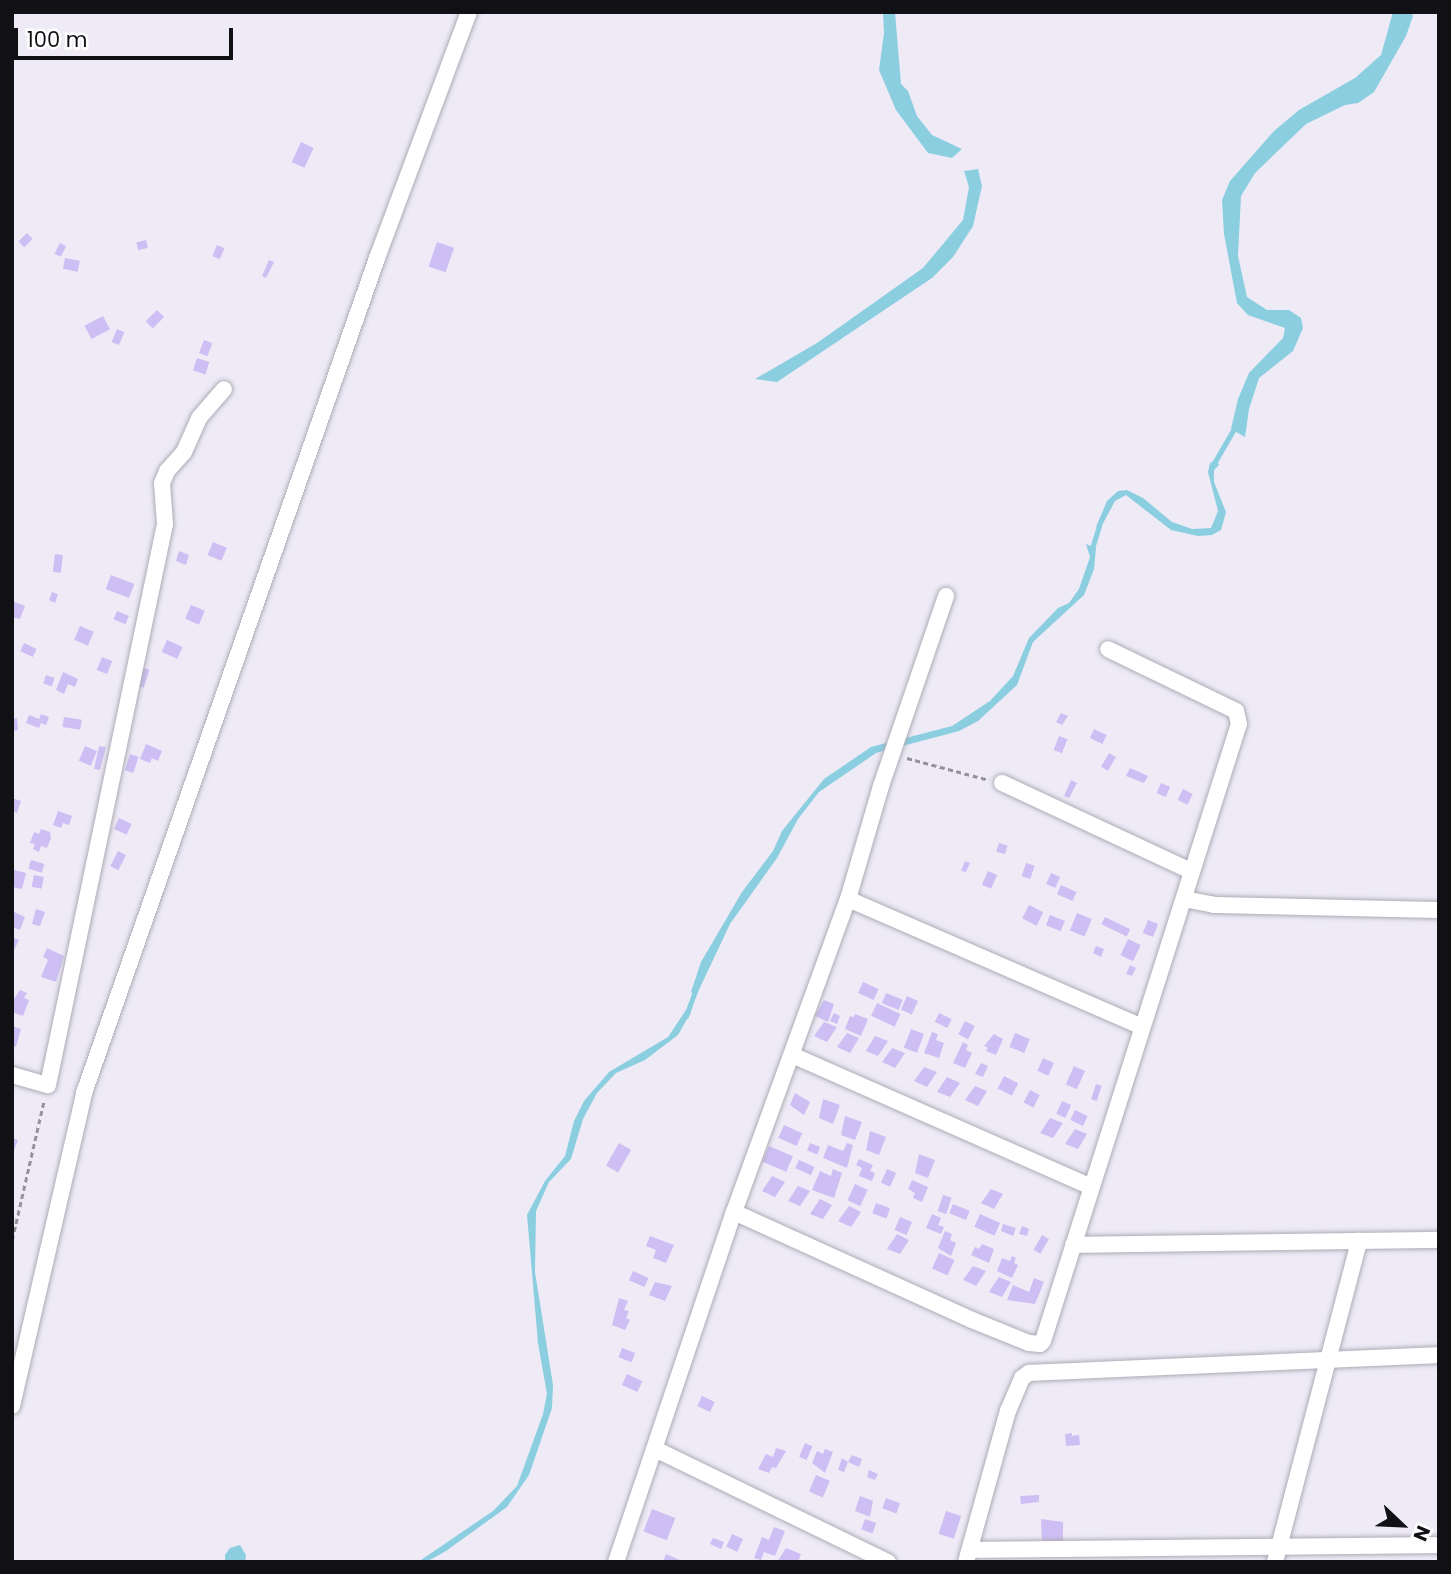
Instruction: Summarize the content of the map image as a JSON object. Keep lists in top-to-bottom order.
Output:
{
  "scale_bar": "100 m",
  "north": "bottom right"
}
